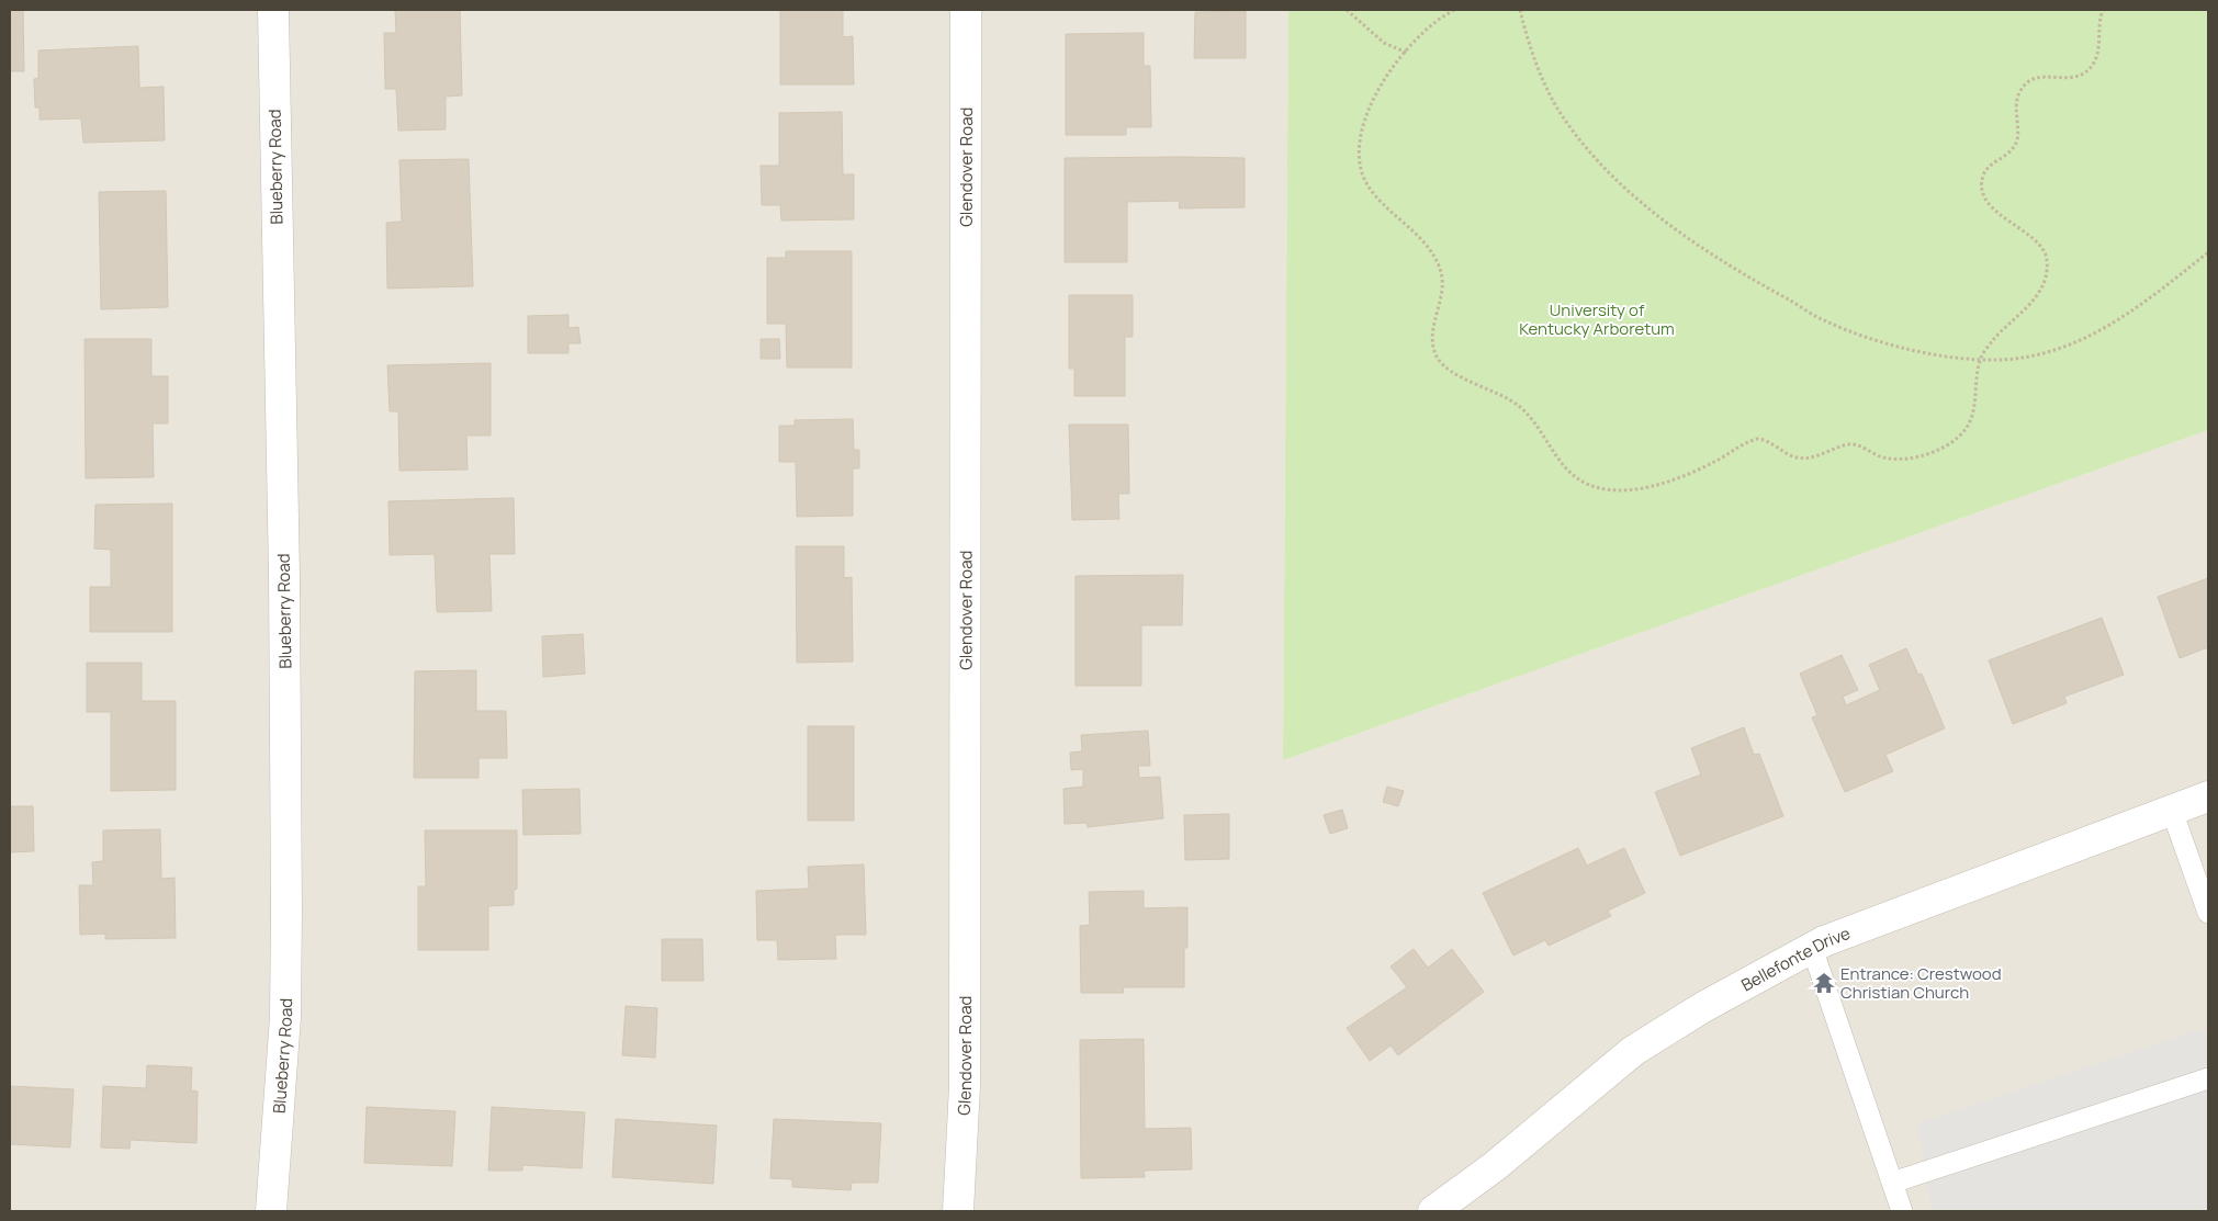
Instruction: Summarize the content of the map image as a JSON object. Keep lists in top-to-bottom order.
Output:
{
  "streets": {
    "street": ["Blueberry Road", "Glendover Road", "Bellefonte Drive"]
  },
  "parks": ["University of Kentucky Arboretum"],
  "places": {
    "temple": ["Entrance: Crestwood Christian Church"]
  }
}
